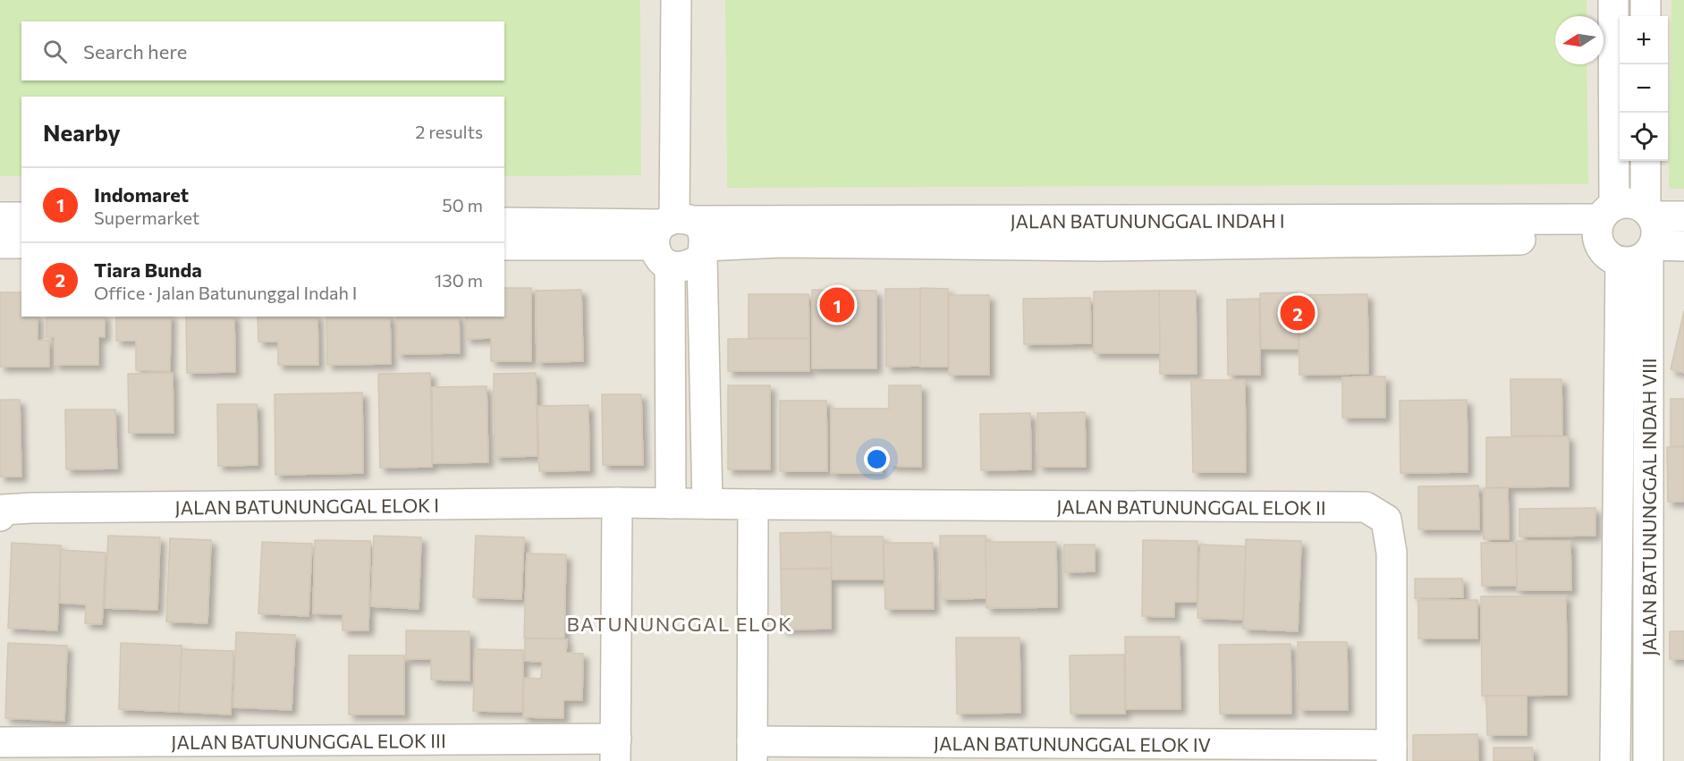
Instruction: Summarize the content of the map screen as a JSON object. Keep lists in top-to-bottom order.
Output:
{
  "streets": {
    "street": [
      "JALAN BATUNUNGGAL INDAH I",
      "JALAN BATUNUNGGAL ELOK I",
      "JALAN BATUNUNGGAL ELOK II",
      "JALAN BATUNUNGGAL INDAH VIII",
      "JALAN BATUNUNGGAL ELOK III",
      "JALAN BATUNUNGGAL ELOK IV"
    ]
  },
  "crossings": [
    ["JALAN BATUNUNGGAL INDAH I", "JALAN BATUNUNGGAL INDAH VIII"],
    ["JALAN BATUNUNGGAL ELOK I", "JALAN BATUNUNGGAL ELOK II"],
    ["JALAN BATUNUNGGAL ELOK II", "JALAN BATUNUNGGAL ELOK IV"]
  ],
  "districts": ["BATUNUNGGAL ELOK"],
  "north": "left",
  "page": {
    "map_buttons": ["+", "−"],
    "search": "Search here",
    "heading": ["Nearby", "2 results"],
    "list": [
      {
        "mark": "1",
        "name": "Indomaret",
        "note": "Supermarket",
        "value": "50 m"
      },
      {
        "mark": "2",
        "name": "Tiara Bunda",
        "note": "Office · Jalan Batununggal Indah I",
        "value": "130 m"
      }
    ],
    "pins": ["1", "2"]
  }
}
